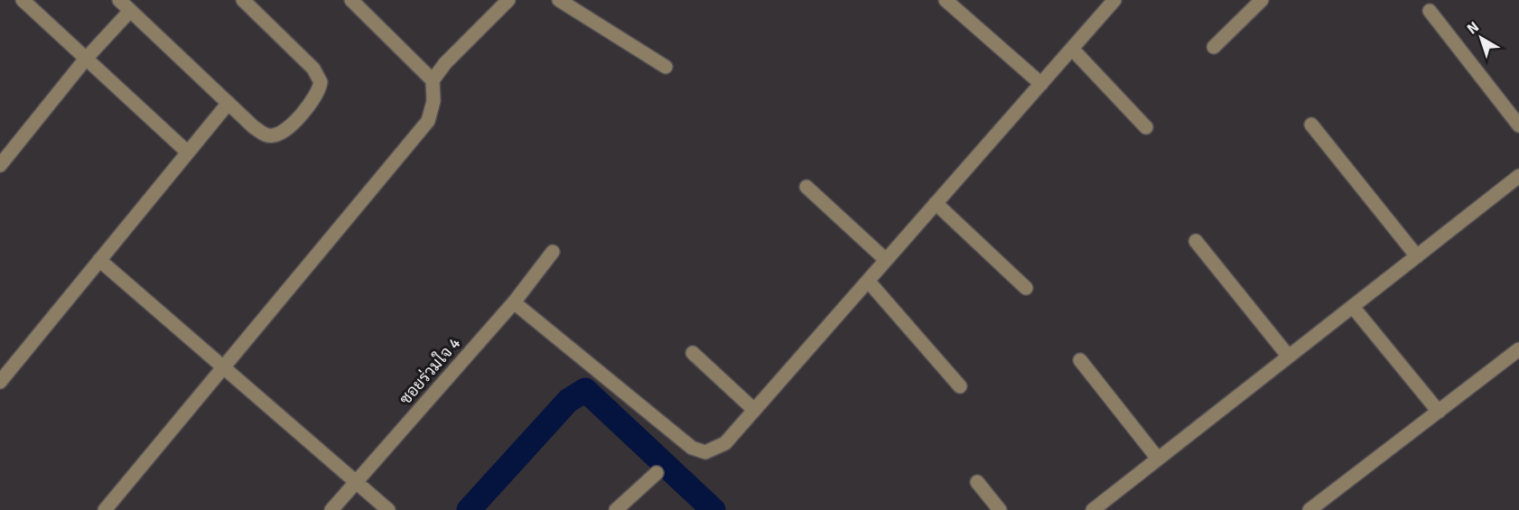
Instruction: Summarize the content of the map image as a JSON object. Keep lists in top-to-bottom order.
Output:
{
  "streets": {
    "street": ["ซอยร่วมใจ 4"]
  },
  "north": "top left"
}
